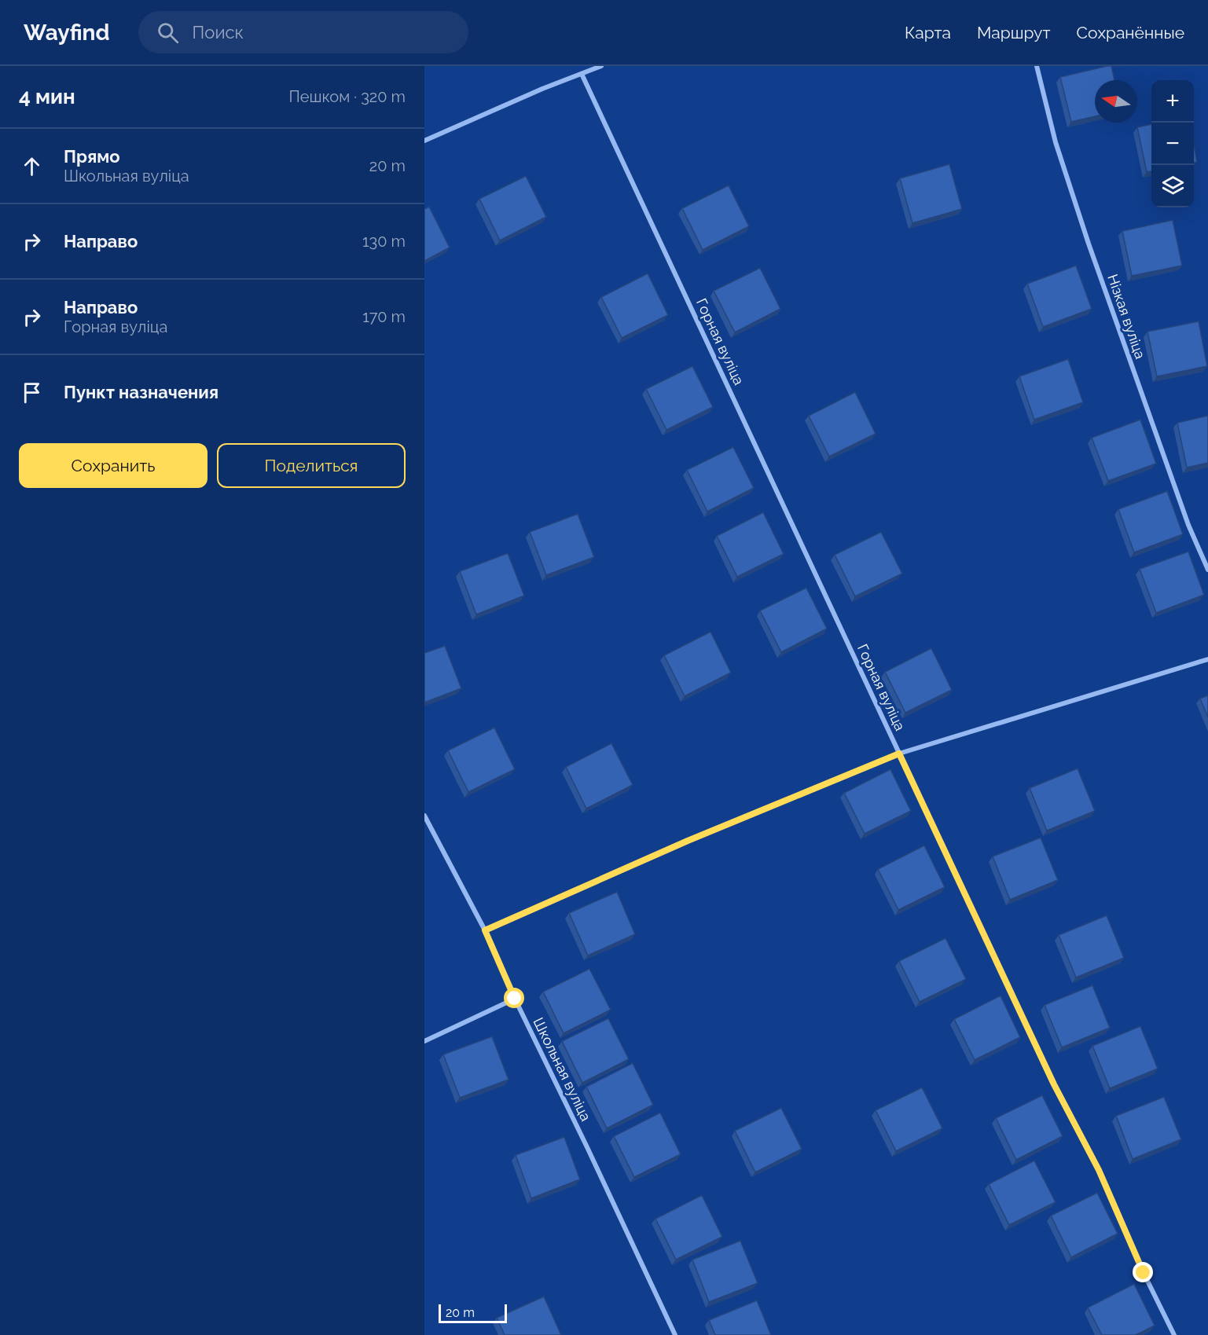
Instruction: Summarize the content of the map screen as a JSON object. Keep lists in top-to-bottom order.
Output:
{
  "streets": {
    "street": ["Нізкая вуліца", "Горная вуліца", "Школьная вуліца"]
  },
  "scale_bar": "20 m",
  "north": "left",
  "page": {
    "header": "Wayfind",
    "search": "Поиск",
    "nav": ["Карта", "Маршрут", "Сохранённые"],
    "heading": ["4 мин", "Пешком · 320 m"],
    "map_buttons": ["+", "−"],
    "list": [
      ["Прямо", "Школьная вуліца", "20 m"],
      ["Направо", "130 m"],
      ["Направо", "Горная вуліца", "170 m"],
      "Пункт назначения"
    ],
    "buttons": ["Сохранить", "Поделиться"],
    "scale": "20 m"
  }
}
